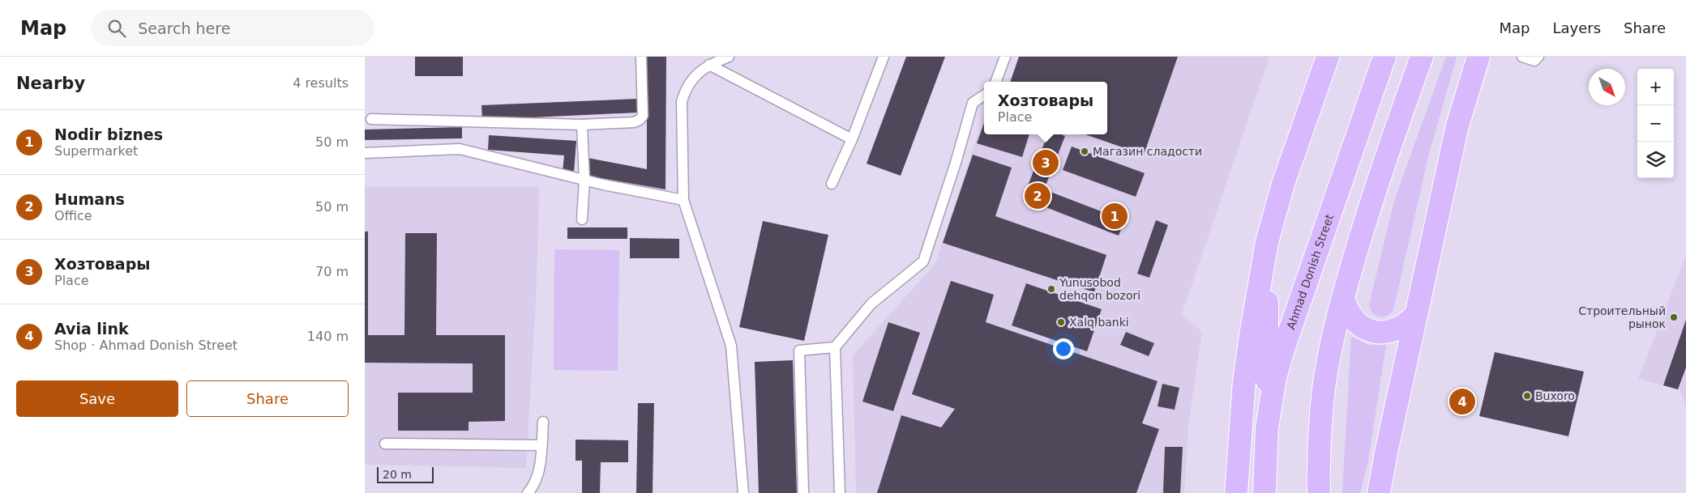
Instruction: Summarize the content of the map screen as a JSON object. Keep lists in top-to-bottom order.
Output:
{
  "streets": {
    "main road": ["Ahmad Donish Street"]
  },
  "places": [
    "Магазин сладости",
    "Yunusobod dehqon bozori",
    "Строительный рынок",
    "Xalq banki",
    "Buxoro"
  ],
  "scale_bar": "20 m",
  "north": "bottom right",
  "page": {
    "header": "Map",
    "search": "Search here",
    "nav": ["Map", "Layers", "Share"],
    "heading": ["Nearby", "4 results"],
    "map_buttons": ["+", "−"],
    "popup": ["Хозтовары", "Place"],
    "list": [
      {
        "mark": "1",
        "name": "Nodir biznes",
        "note": "Supermarket",
        "value": "50 m"
      },
      {
        "mark": "2",
        "name": "Humans",
        "note": "Office",
        "value": "50 m"
      },
      {
        "mark": "3",
        "name": "Хозтовары",
        "note": "Place",
        "value": "70 m"
      },
      {
        "mark": "4",
        "name": "Avia link",
        "note": "Shop · Ahmad Donish Street",
        "value": "140 m"
      }
    ],
    "pins": [
      "3",
      "2",
      "1",
      "4"
    ],
    "buttons": ["Save", "Share"],
    "scale": "20 m"
  }
}
